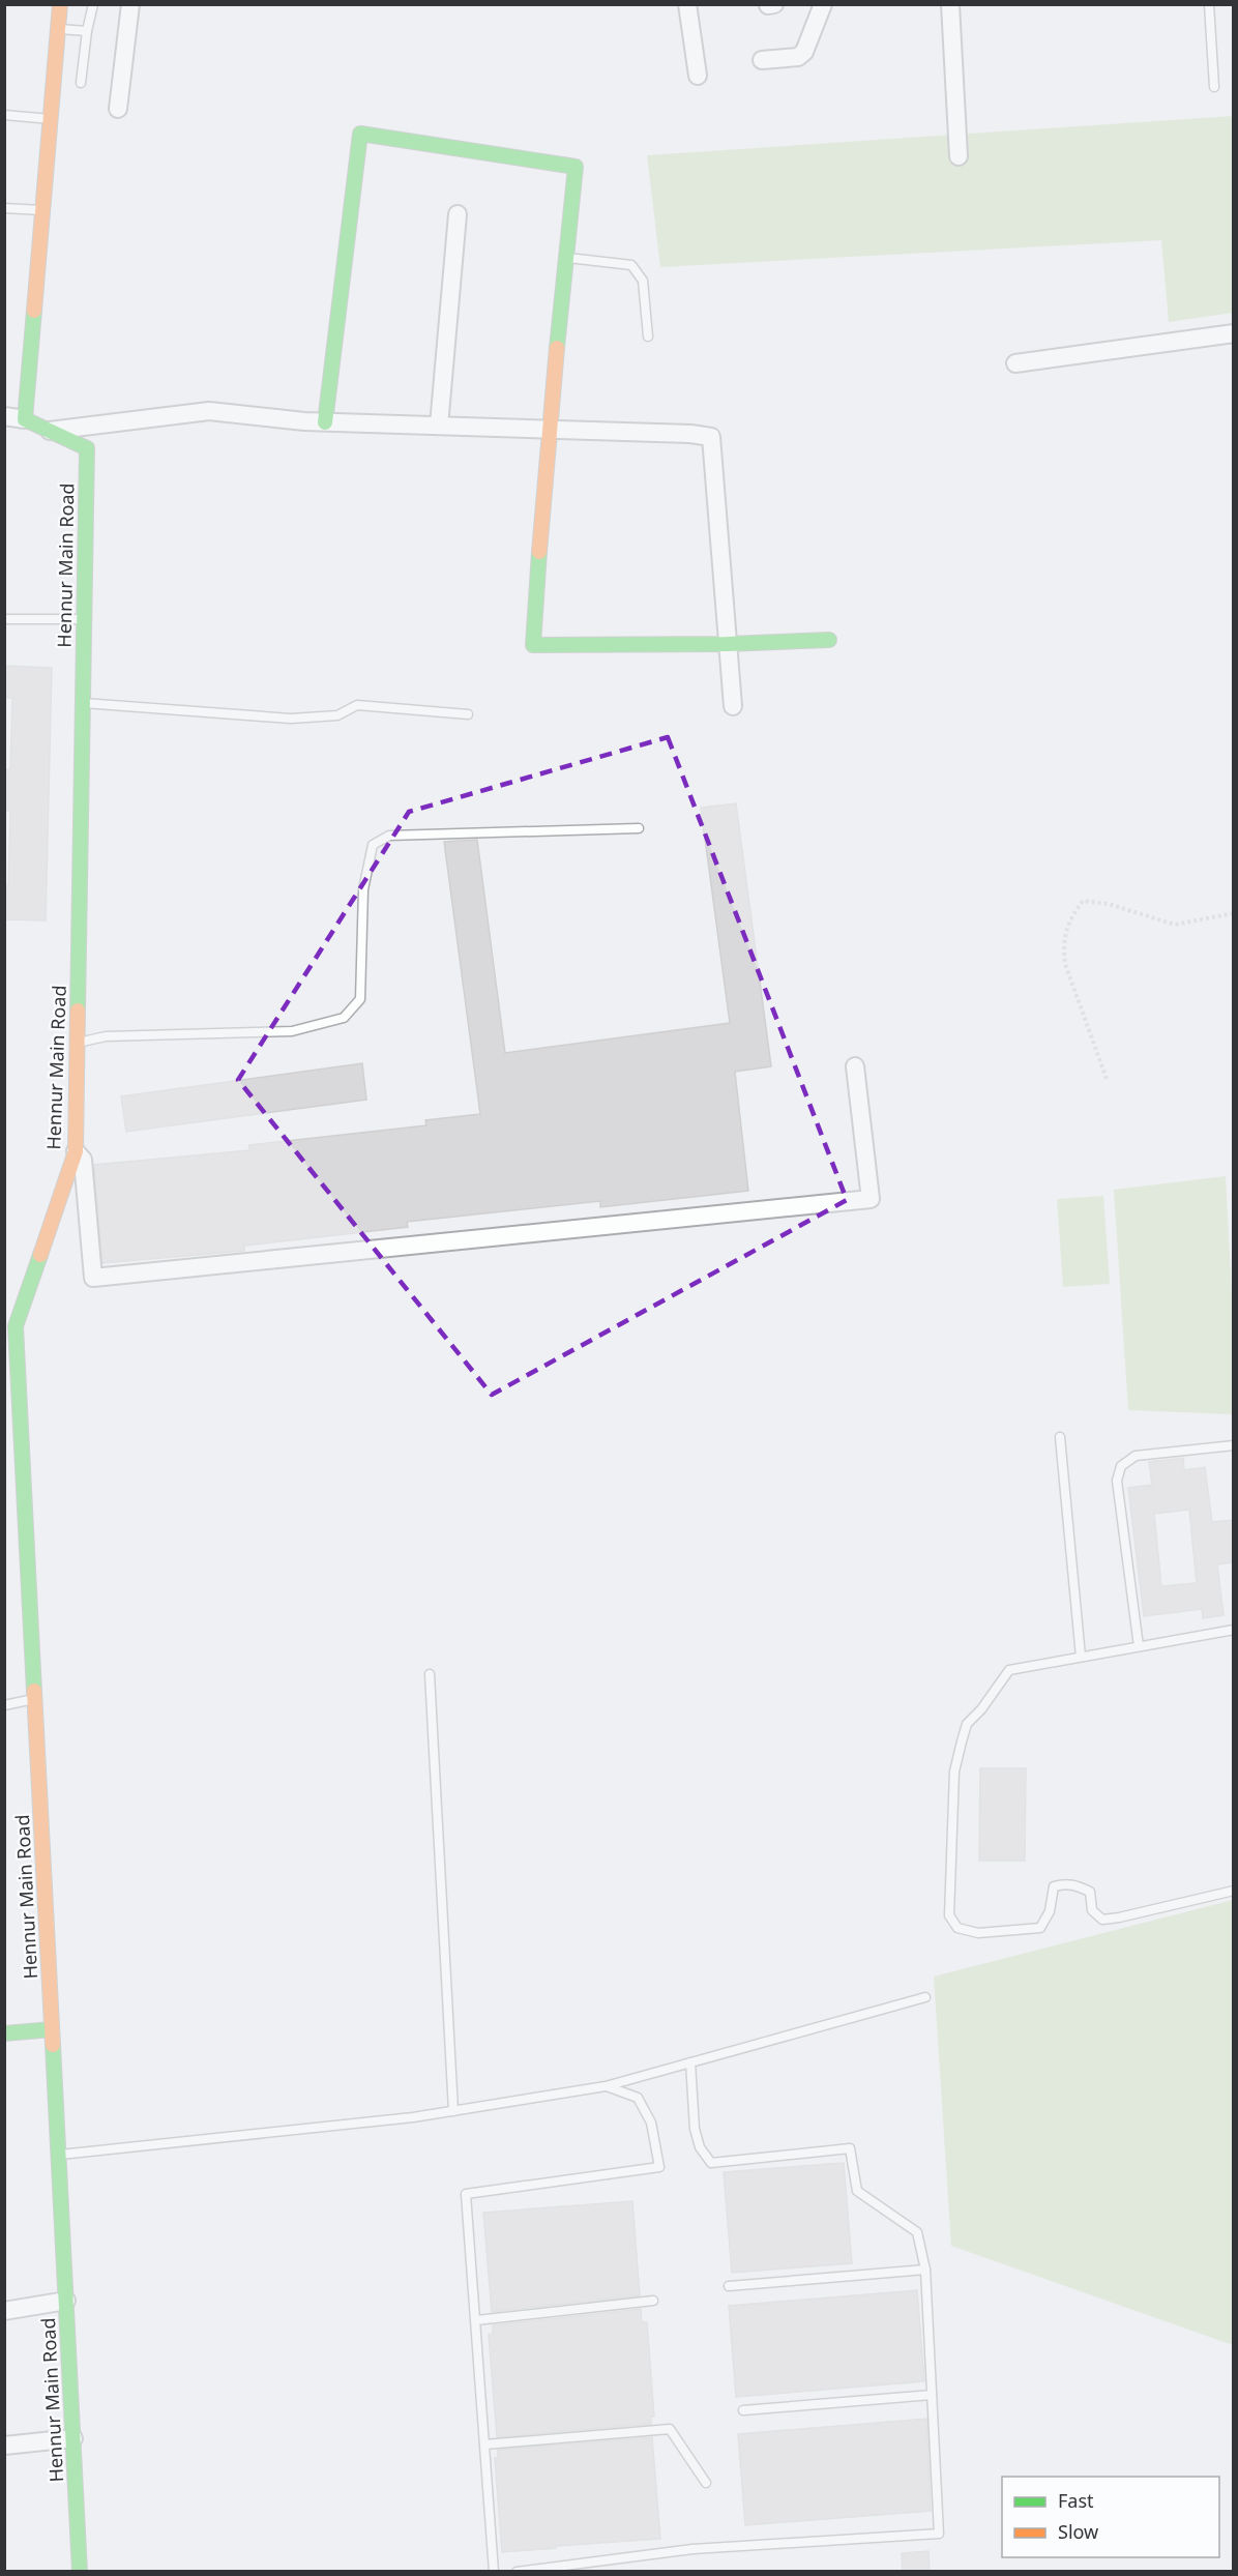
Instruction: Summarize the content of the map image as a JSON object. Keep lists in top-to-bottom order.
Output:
{
  "streets": {
    "main road": ["Hennur Main Road"]
  },
  "legend": ["Fast", "Slow"]
}
